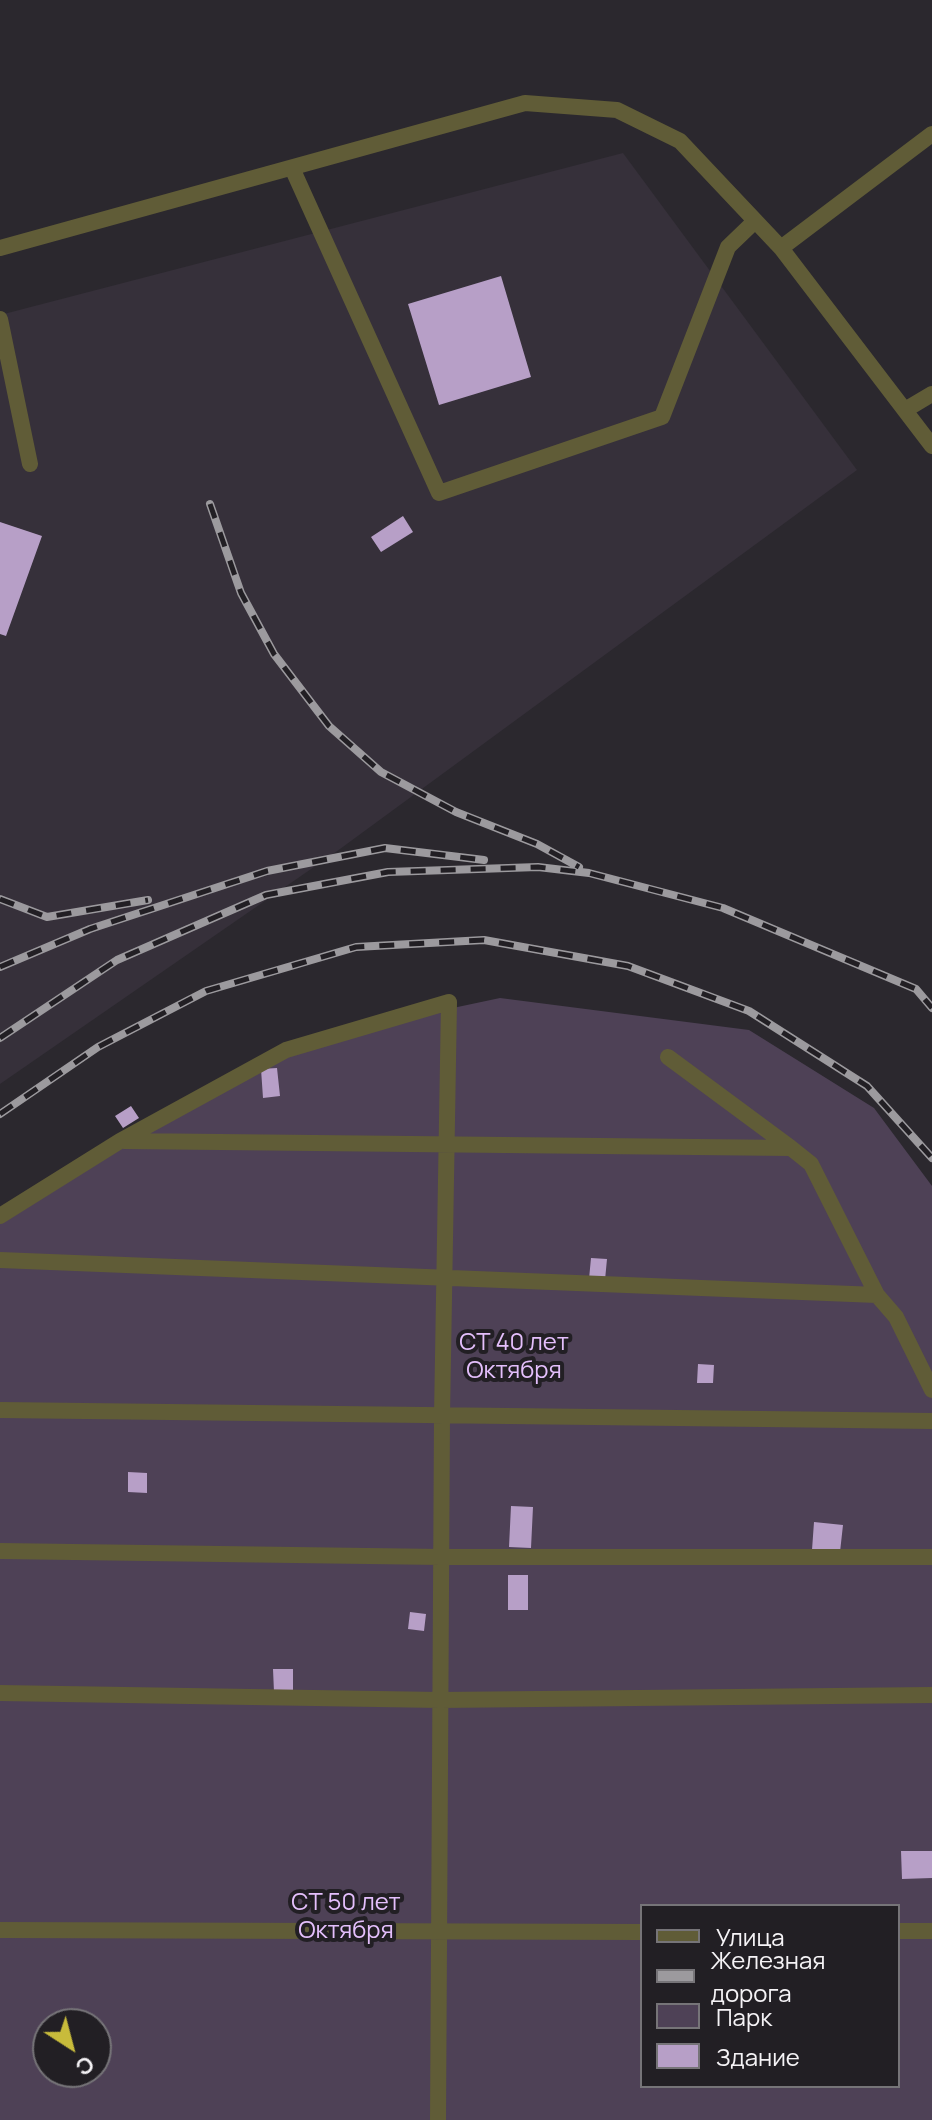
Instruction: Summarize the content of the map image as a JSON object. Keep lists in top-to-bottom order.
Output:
{
  "parks": ["СТ 40 лет Октября", "СТ 50 лет Октября"],
  "legend": [
    "Улица",
    "Железная дорога",
    "Парк",
    "Здание"
  ],
  "north": "bottom right"
}
